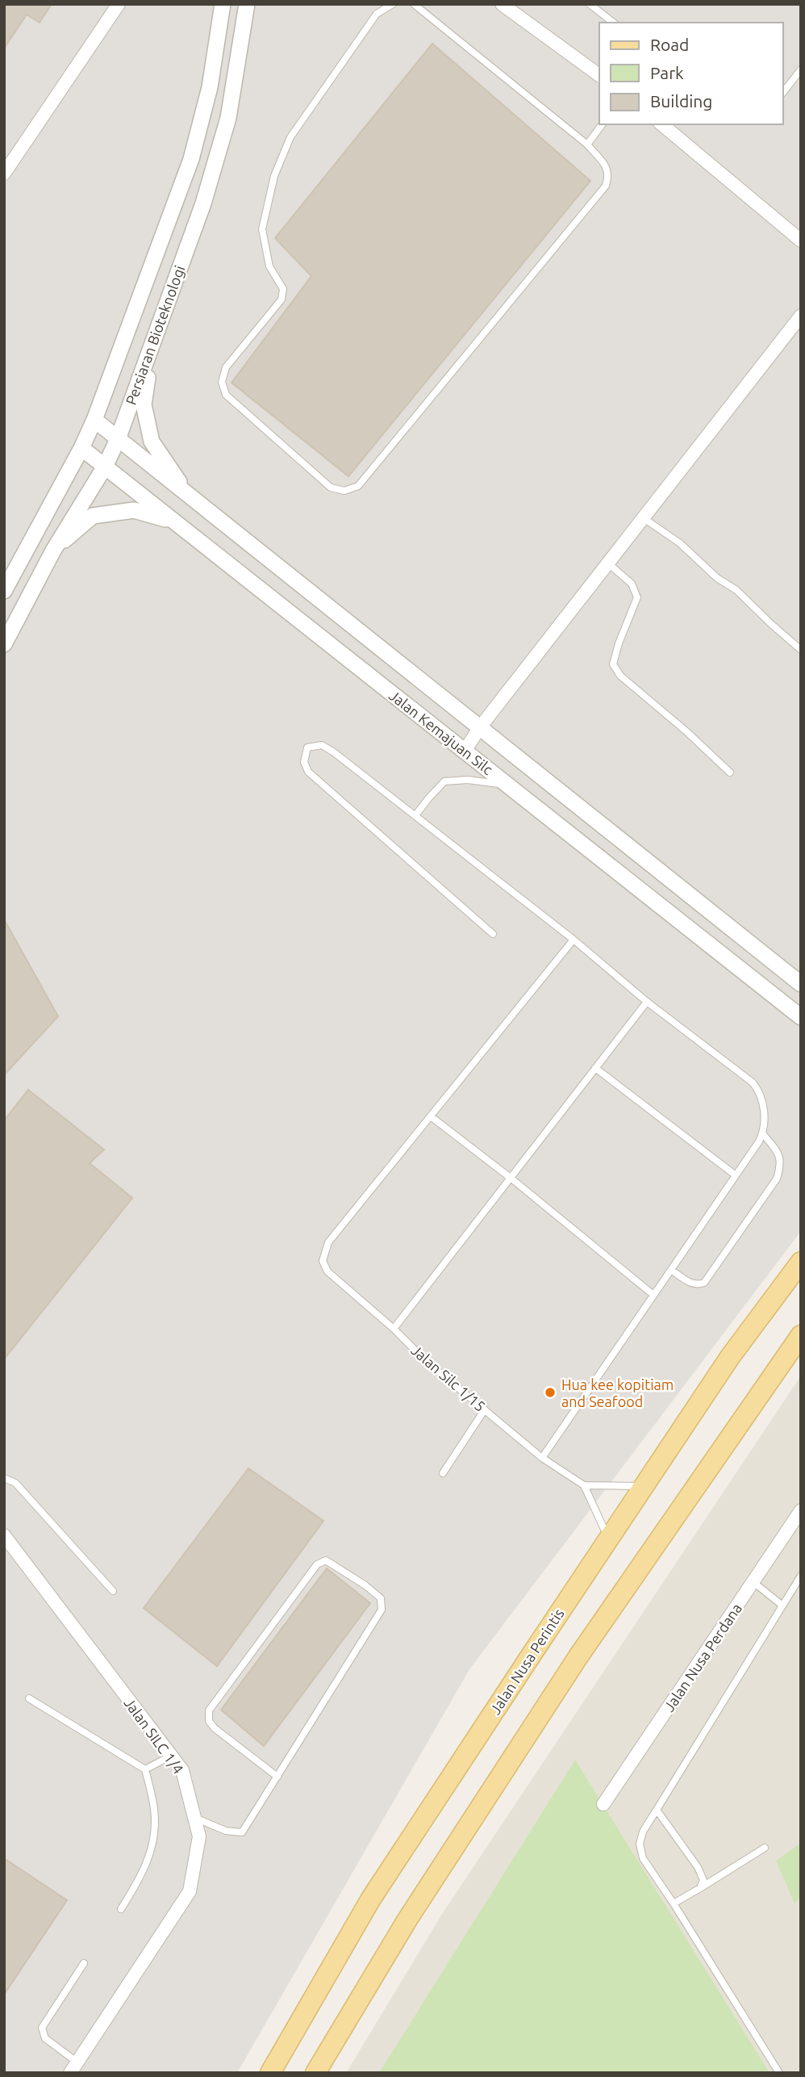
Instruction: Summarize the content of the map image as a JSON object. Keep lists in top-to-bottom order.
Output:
{
  "streets": {
    "main road": ["Jalan Nusa Perintis"],
    "street": [
      "Persiaran Bioteknologi",
      "Jalan Kemajuan Silc",
      "Jalan Nusa Perdana",
      "Jalan SILC 1/4"
    ],
    "lane": ["Jalan Silc 1/15"]
  },
  "crossings": [
    ["Persiaran Bioteknologi", "Jalan Kemajuan Silc"]
  ],
  "places": ["Hua kee kopitiam and Seafood"],
  "legend": ["Road", "Park", "Building"]
}
